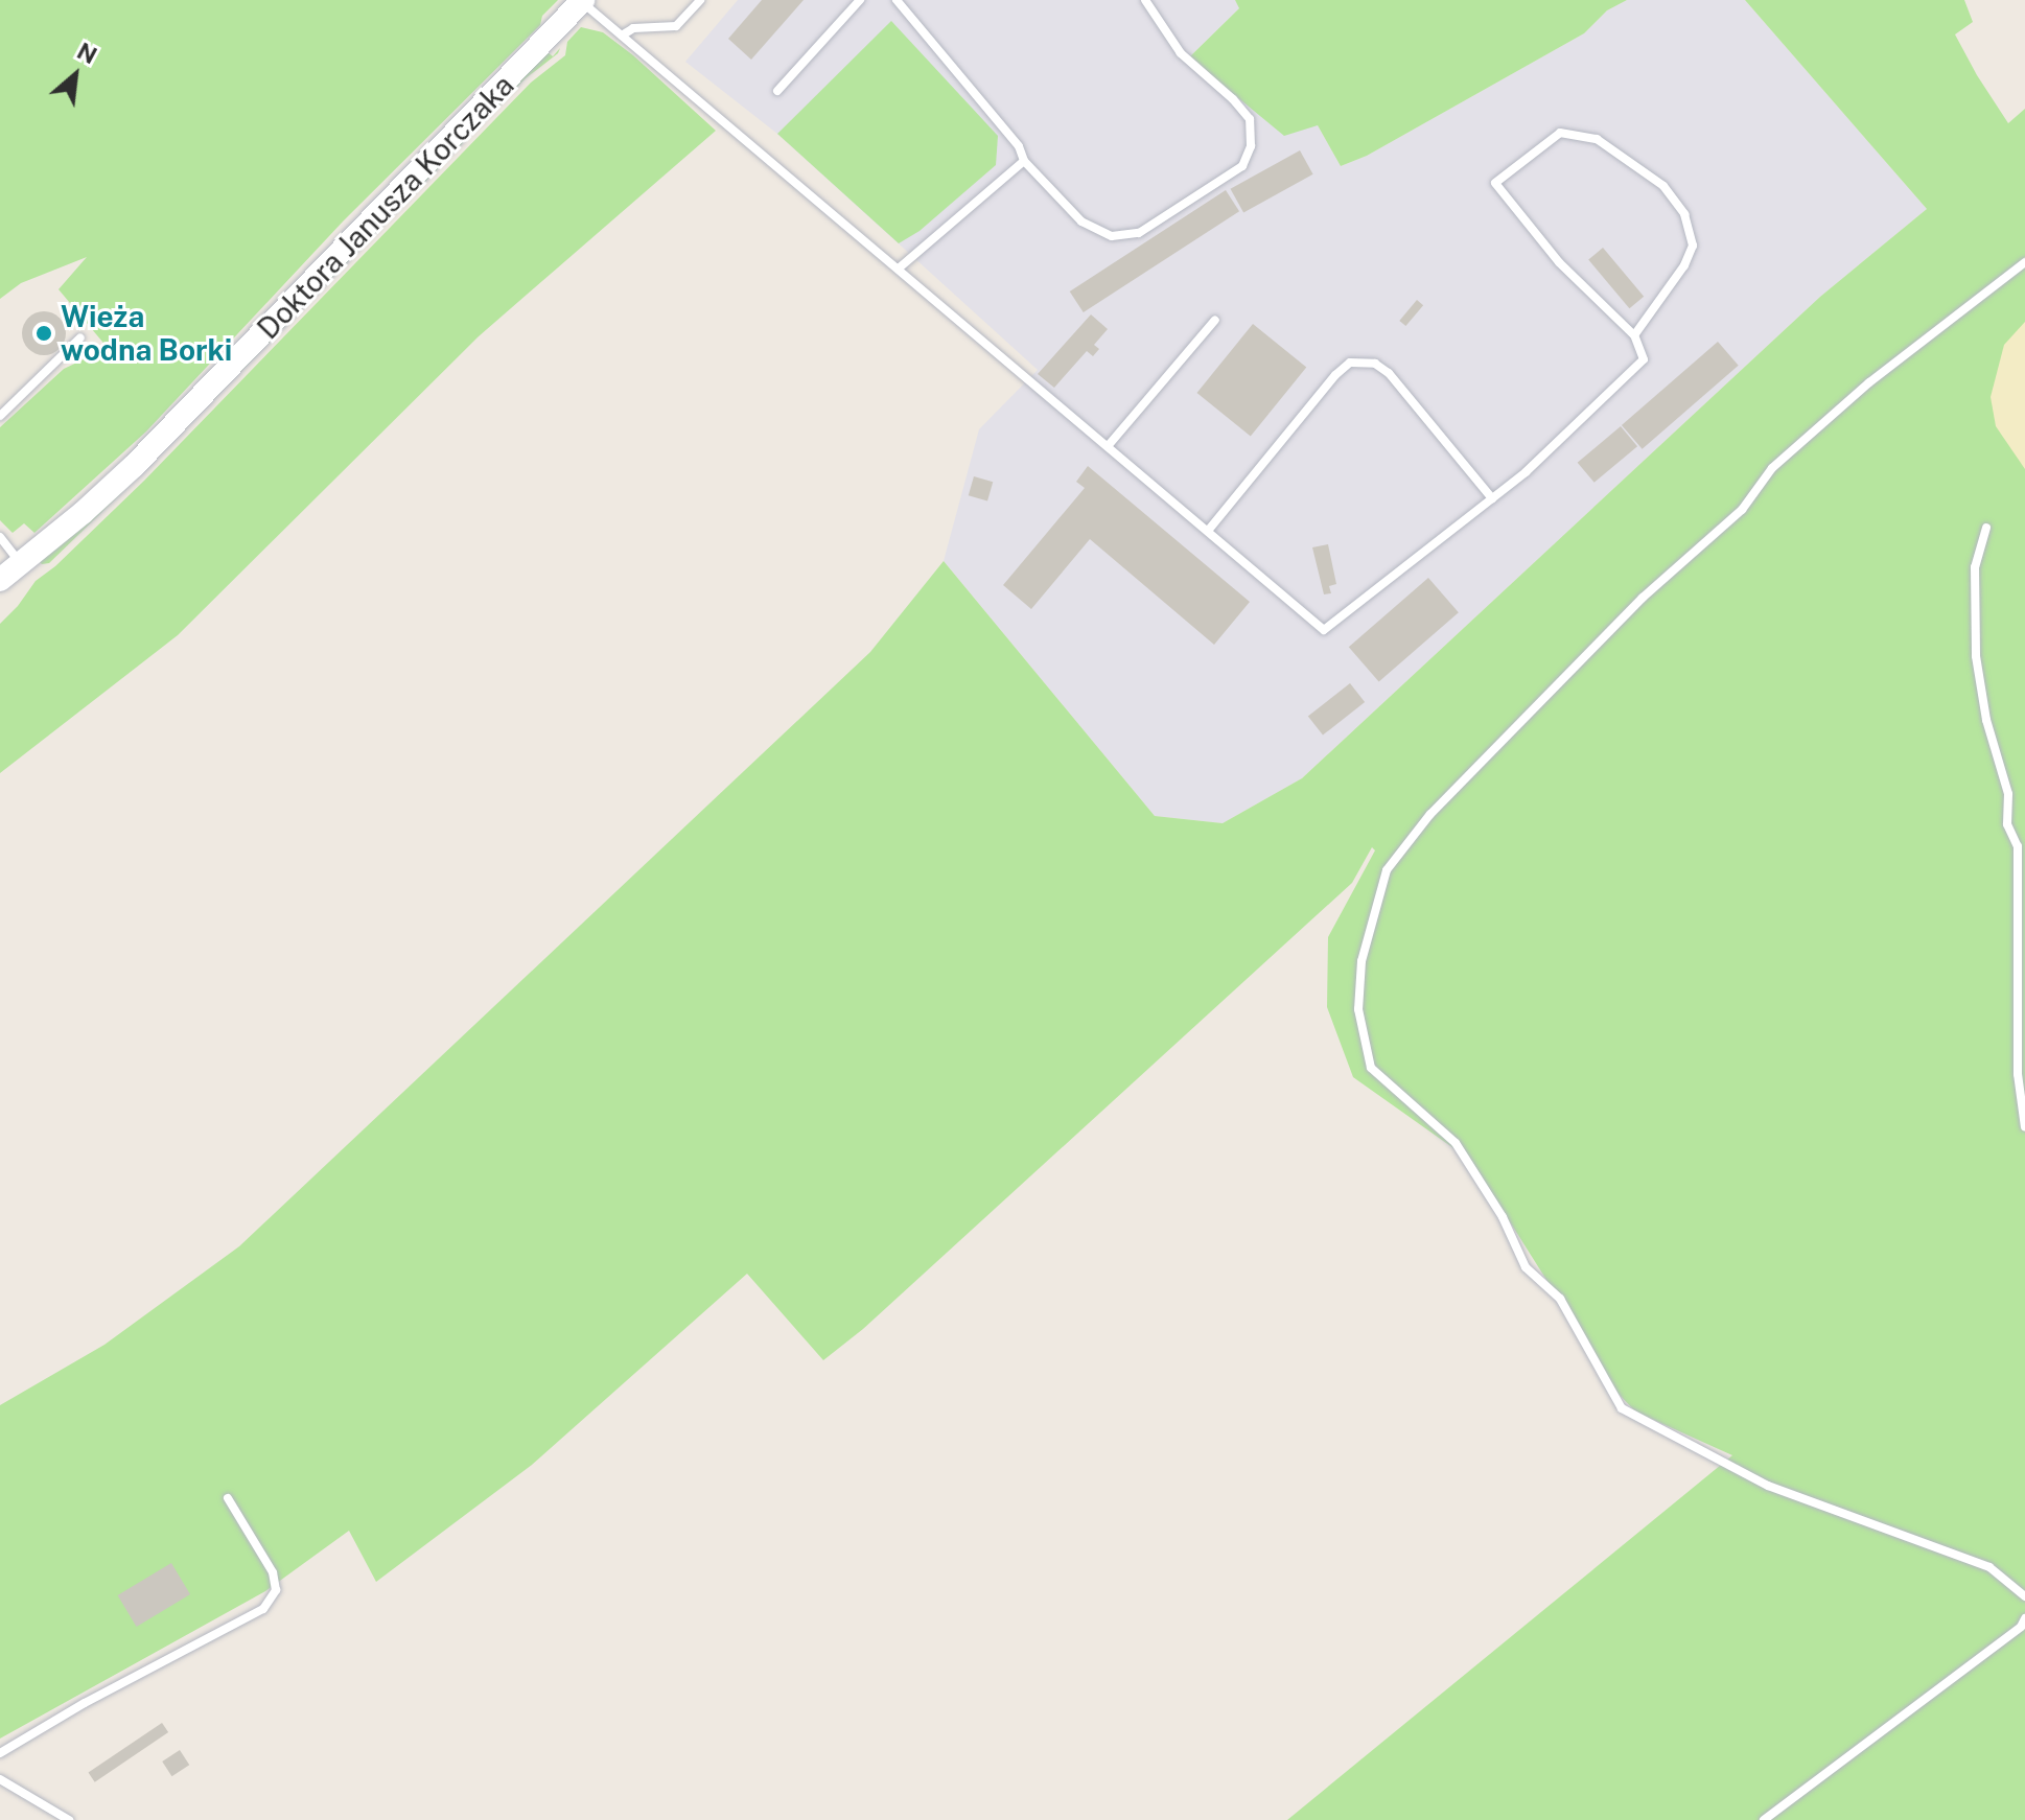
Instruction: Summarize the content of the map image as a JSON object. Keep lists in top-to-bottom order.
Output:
{
  "streets": {
    "street": ["Doktora Janusza Korczaka"]
  },
  "places": ["Wieża wodna Borki"],
  "north": "top right"
}
